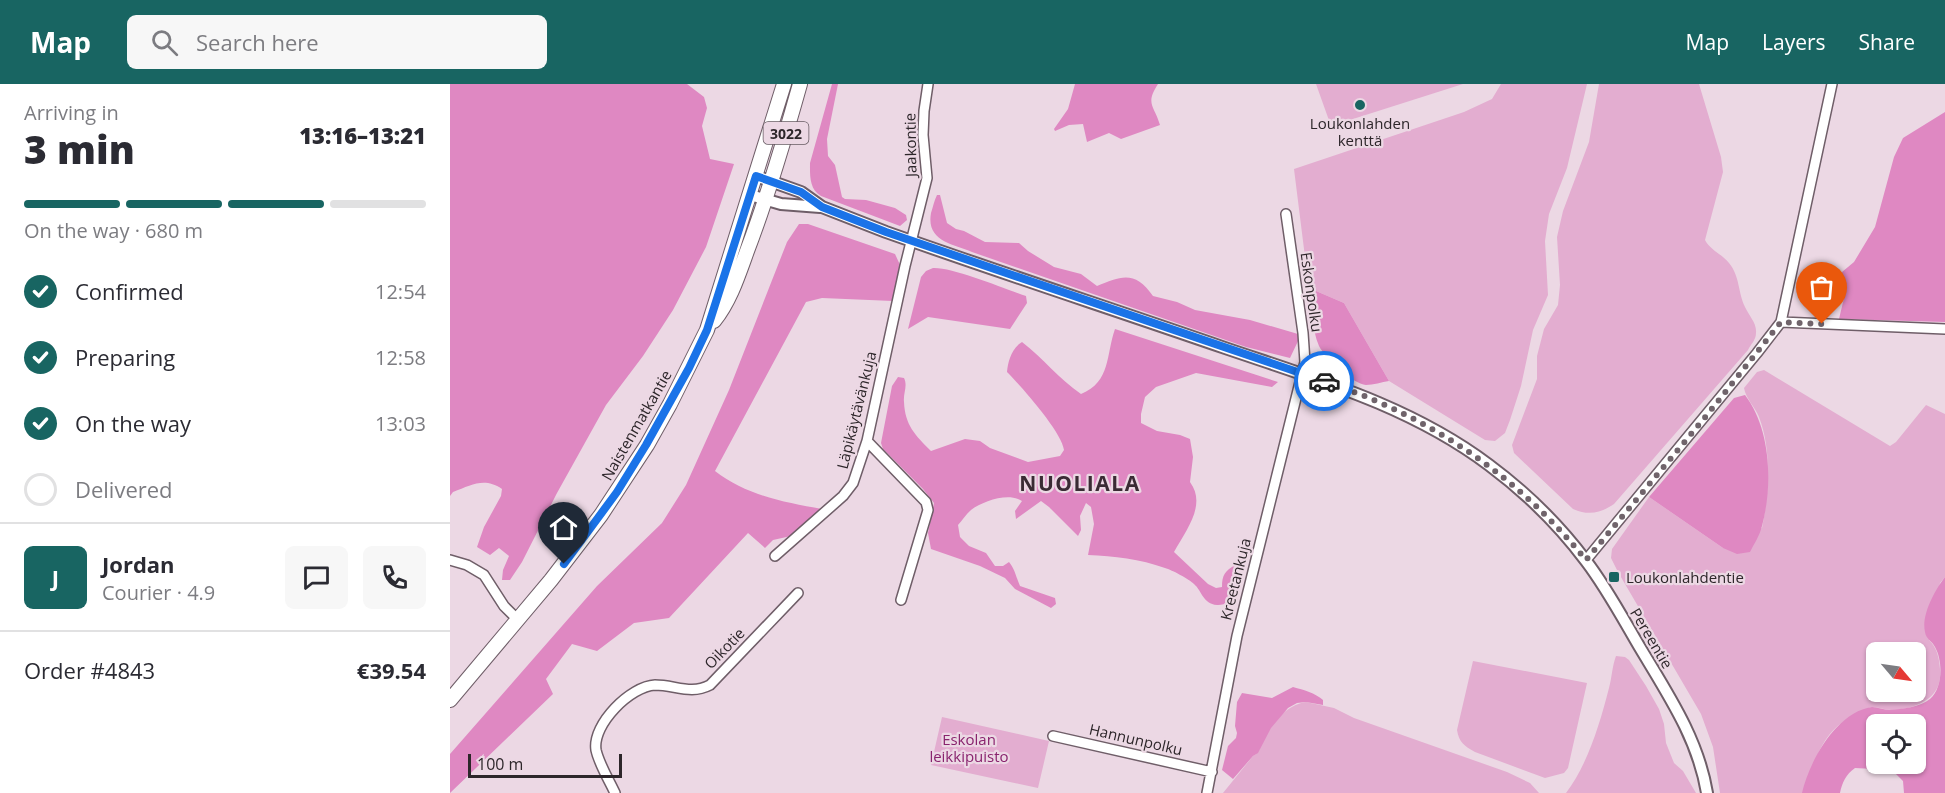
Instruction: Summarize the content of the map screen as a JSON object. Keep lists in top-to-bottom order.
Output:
{
  "streets": {
    "main road": ["3022", "Naistenmatkantie"],
    "street": [
      "Jaakontie",
      "Eskonpolku",
      "Läpikäytävänkuja",
      "Kreetankuja",
      "Pereentie",
      "Oikotie",
      "Hannunpolku"
    ]
  },
  "crossings": [
    ["Jaakontie", "Läpikäytävänkuja"],
    ["Jaakontie", "Pereentie"],
    ["Eskonpolku", "Kreetankuja"],
    ["Eskonpolku", "Pereentie"],
    ["Läpikäytävänkuja", "Pereentie"],
    ["Naistenmatkantie", "Pereentie"],
    ["Kreetankuja", "Pereentie"],
    ["Kreetankuja", "Hannunpolku"]
  ],
  "districts": ["NUOLIALA"],
  "parks": ["Eskolan leikkipuisto"],
  "places": {
    "other": ["Loukonlahden kenttä"],
    "transit": ["Loukonlahdentie"]
  },
  "scale_bar": "100 m",
  "north": "bottom right",
  "page": {
    "header": "Map",
    "search": "Search here",
    "nav": ["Map", "Layers", "Share"],
    "heading": ["3 min", "Arriving in", "13:16–13:21"],
    "panel": [
      "Jordan",
      "Courier · 4.9",
      "Order #4843",
      "€39.54"
    ],
    "bar": "On the way · 680 m",
    "list": [
      ["Confirmed", "12:54"],
      ["Preparing", "12:58"],
      ["On the way", "13:03"],
      "Delivered"
    ],
    "round": "J",
    "scale": "100 m"
  }
}
